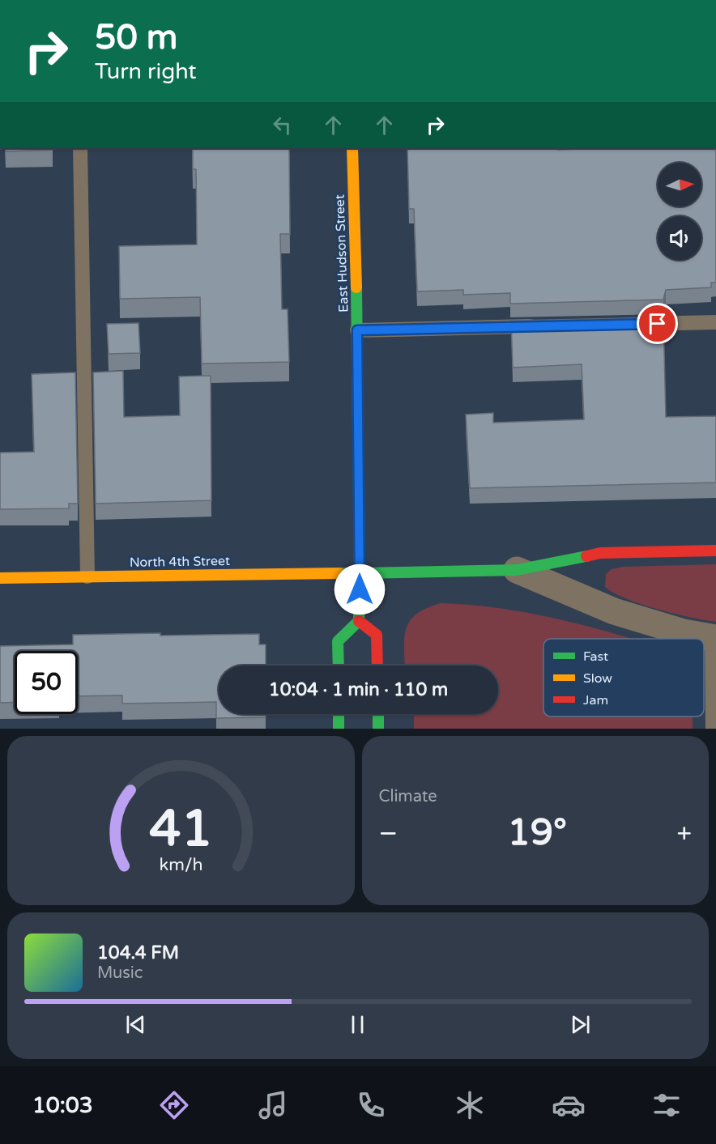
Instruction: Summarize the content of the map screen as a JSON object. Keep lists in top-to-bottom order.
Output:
{
  "streets": {
    "main road": ["East Hudson Street", "North 4th Street"]
  },
  "crossings": [
    ["East Hudson Street", "North 4th Street"]
  ],
  "legend": ["Fast", "Slow", "Jam"],
  "north": "right",
  "page": {
    "turn": ["50 m", "Turn right"],
    "limit": "50",
    "trip": "10:04 · 1 min · 110 m",
    "tile": "Climate",
    "heat": ["−", "19°", "+"],
    "song": ["104.4 FM", "Music"],
    "tabs": "10:03",
    "gauge": ["41", "km/h"]
  }
}
